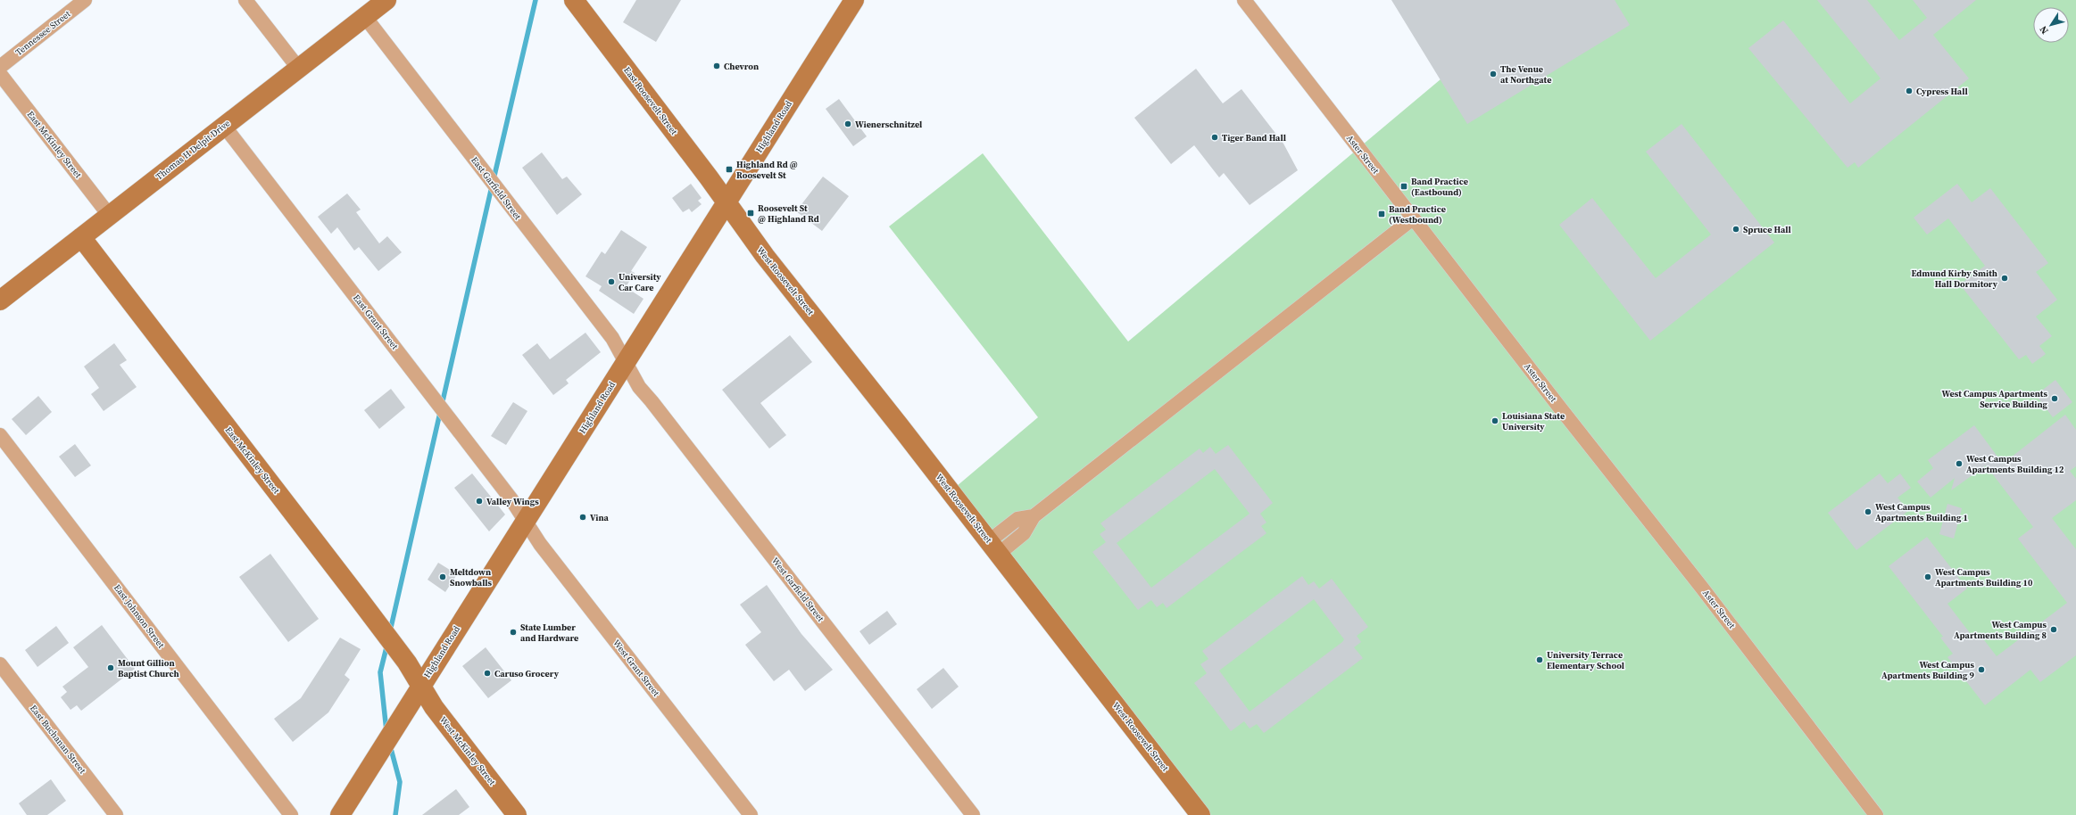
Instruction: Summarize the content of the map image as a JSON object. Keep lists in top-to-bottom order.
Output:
{
  "streets": {
    "street": [
      "Tennessee Street",
      "East Roosevelt Street",
      "Highland Road",
      "East McKinley Street",
      "Thomas H Delpit Drive",
      "Aster Street",
      "East Garfield Street",
      "West Roosevelt Street",
      "East Grant Street",
      "West Garfield Street",
      "East Johnson Street",
      "West Grant Street",
      "East Buchanan Street",
      "West McKinley Street"
    ]
  },
  "crossings": [
    ["East Roosevelt Street", "Highland Road"],
    ["East Roosevelt Street", "West Roosevelt Street"],
    ["Highland Road", "East McKinley Street"],
    ["Highland Road", "East Garfield Street"],
    ["Highland Road", "West Roosevelt Street"],
    ["Highland Road", "East Grant Street"],
    ["Highland Road", "West Garfield Street"],
    ["Highland Road", "West Grant Street"],
    ["Highland Road", "West McKinley Street"],
    ["East McKinley Street", "Thomas H Delpit Drive"],
    ["East McKinley Street", "West McKinley Street"],
    ["Thomas H Delpit Drive", "East Garfield Street"],
    ["Thomas H Delpit Drive", "East Grant Street"],
    ["East Garfield Street", "West Garfield Street"],
    ["East Grant Street", "West Grant Street"]
  ],
  "places": {
    "other": [
      "Chevron",
      "The Venue at Northgate",
      "Cypress Hall",
      "Wienerschnitzel",
      "Tiger Band Hall",
      "Spruce Hall",
      "Edmund Kirby Smith Hall Dormitory",
      "University Car Care",
      "West Campus Apartments Service Building",
      "Louisiana State University",
      "West Campus Apartments Building 12",
      "Valley Wings",
      "West Campus Apartments Building 1",
      "Vina",
      "Meltdown Snowballs",
      "West Campus Apartments Building 10",
      "West Campus Apartments Building 8",
      "State Lumber and Hardware",
      "University Terrace Elementary School",
      "Mount Gillion Baptist Church",
      "West Campus Apartments Building 9",
      "Caruso Grocery"
    ],
    "transit": [
      "Highland Rd @ Roosevelt St",
      "Band Practice (Eastbound)",
      "Roosevelt St @ Highland Rd",
      "Band Practice (Westbound)"
    ]
  },
  "north": "bottom left"
}
